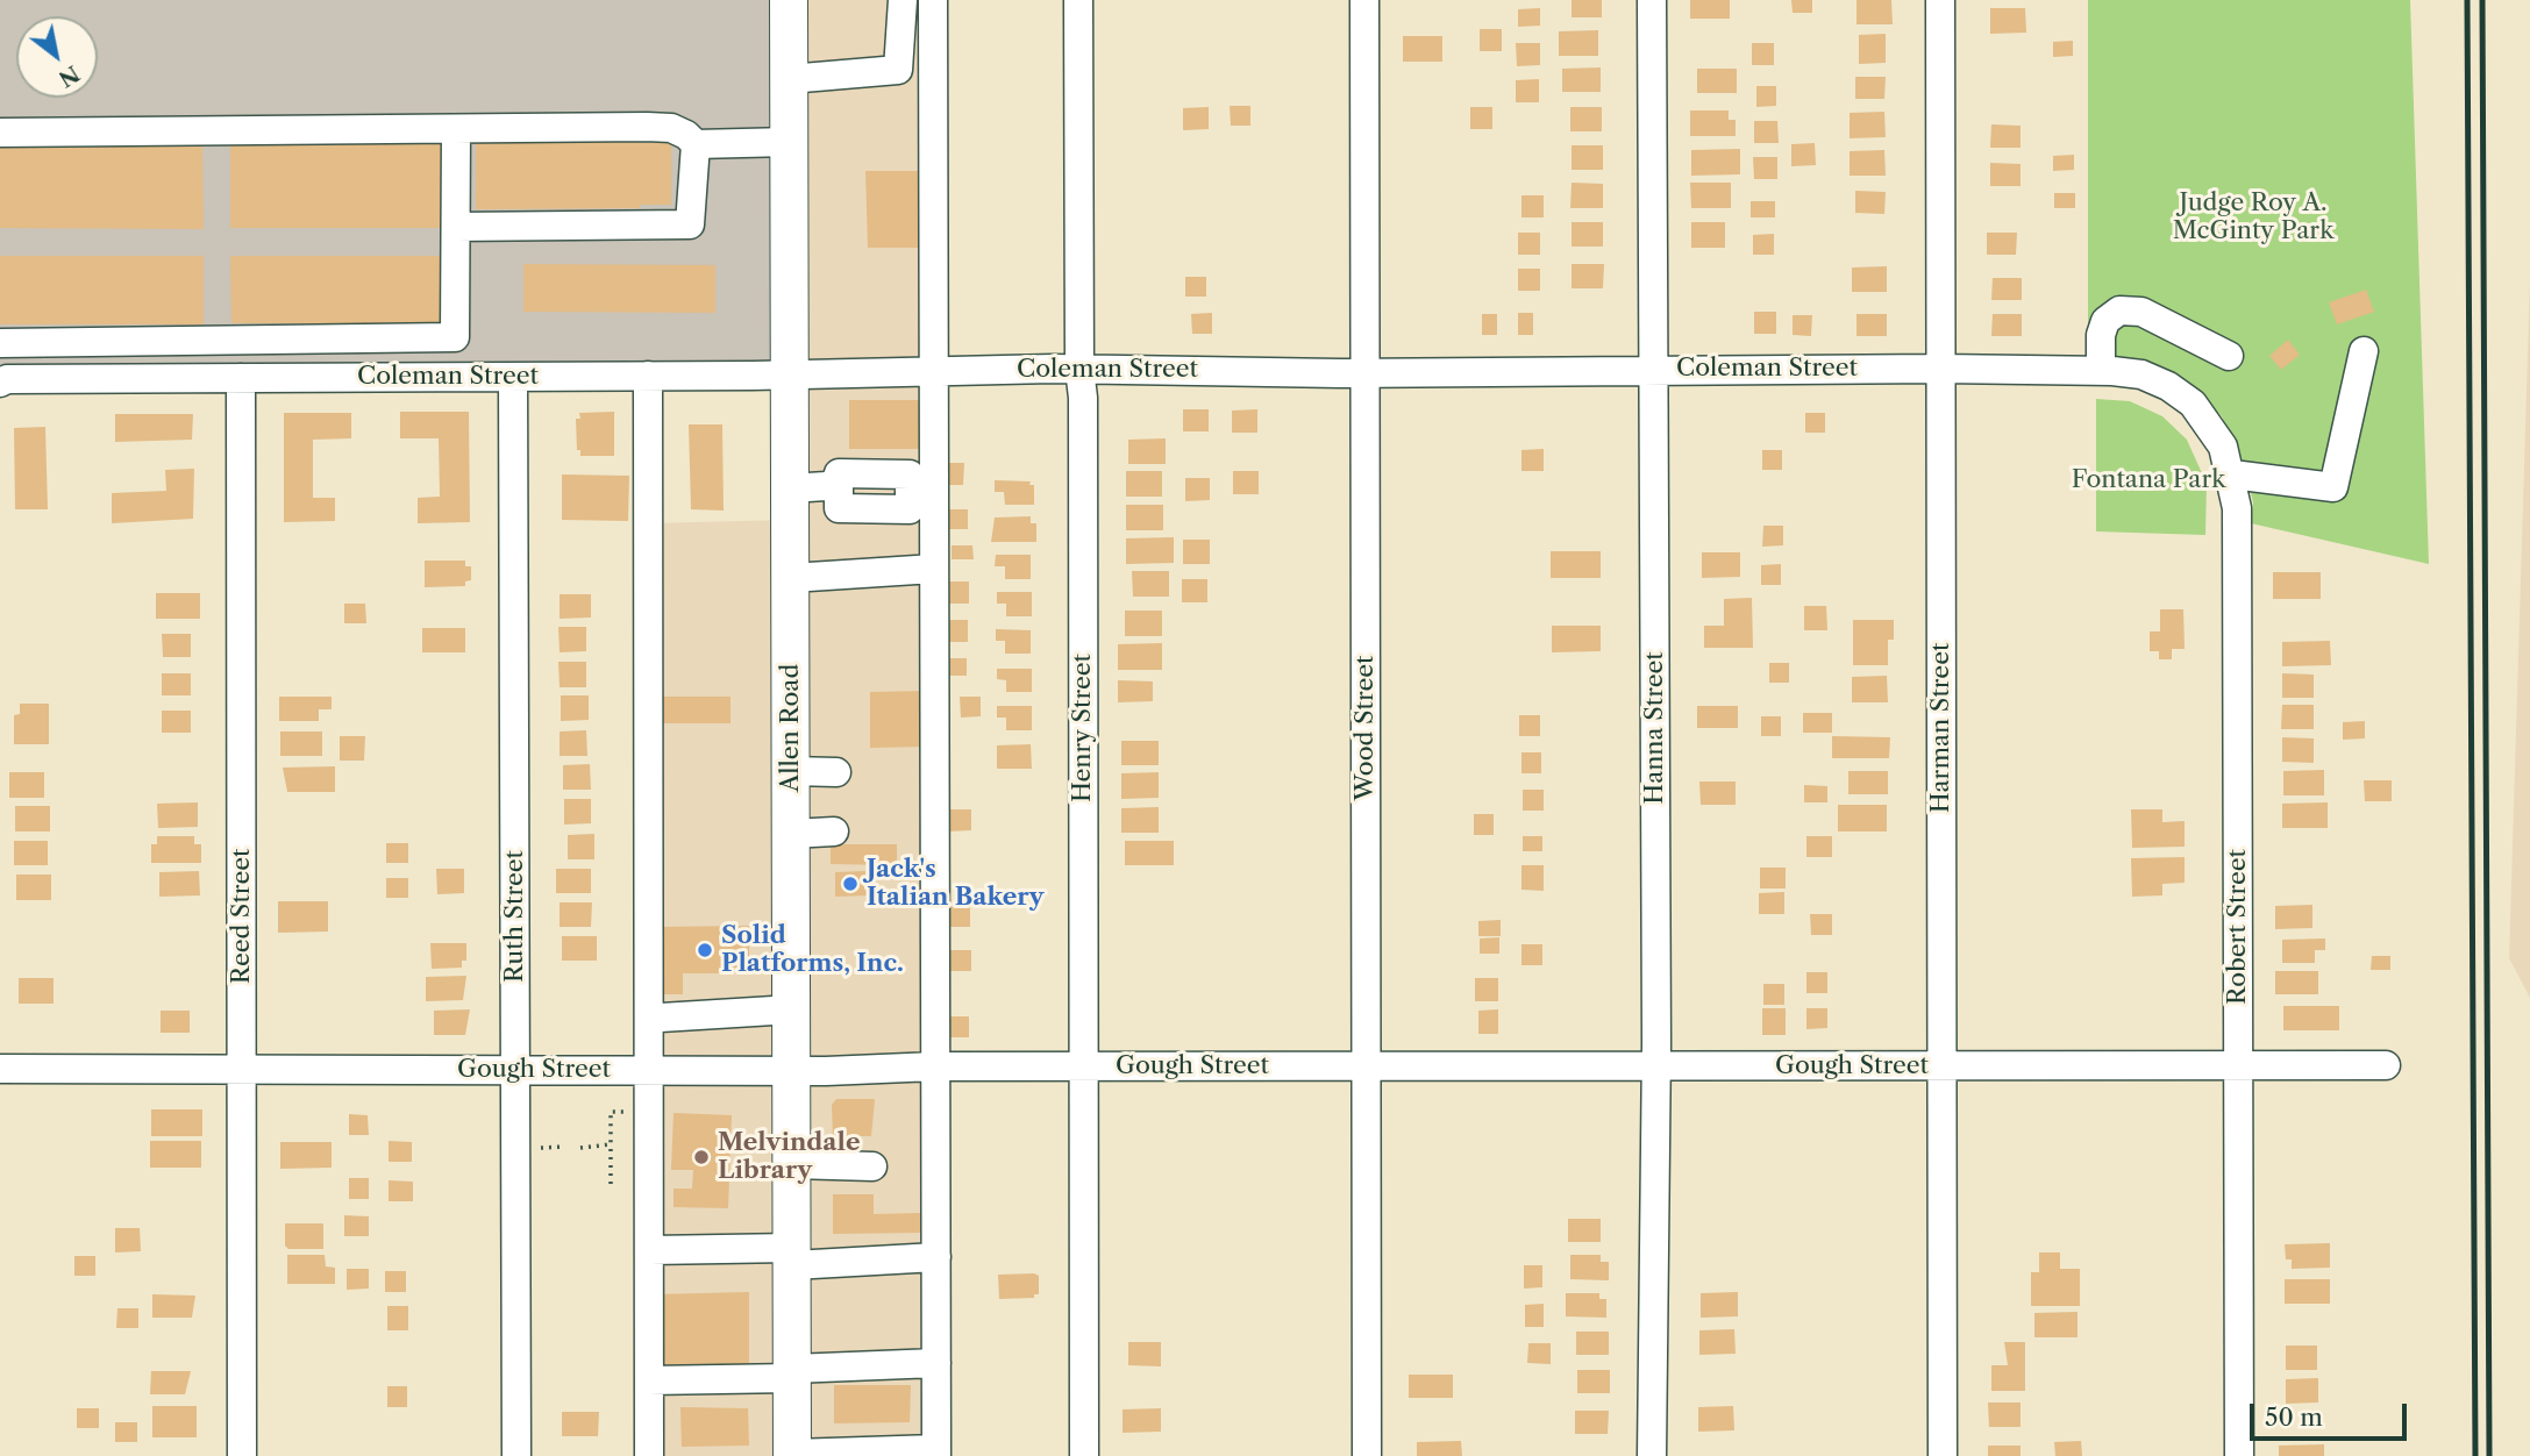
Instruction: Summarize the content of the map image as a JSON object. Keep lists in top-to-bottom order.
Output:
{
  "streets": {
    "main road": ["Allen Road"],
    "street": [
      "Coleman Street",
      "Henry Street",
      "Wood Street",
      "Hanna Street",
      "Harman Street",
      "Reed Street",
      "Ruth Street",
      "Robert Street",
      "Gough Street"
    ]
  },
  "crossings": [
    ["Coleman Street", "Allen Road"],
    ["Coleman Street", "Henry Street"],
    ["Coleman Street", "Wood Street"],
    ["Coleman Street", "Hanna Street"],
    ["Coleman Street", "Harman Street"],
    ["Coleman Street", "Reed Street"],
    ["Coleman Street", "Ruth Street"],
    ["Coleman Street", "Robert Street"],
    ["Allen Road", "Gough Street"],
    ["Henry Street", "Gough Street"],
    ["Wood Street", "Gough Street"],
    ["Hanna Street", "Gough Street"],
    ["Harman Street", "Gough Street"],
    ["Reed Street", "Gough Street"],
    ["Ruth Street", "Gough Street"],
    ["Robert Street", "Gough Street"]
  ],
  "parks": ["Judge Roy A. McGinty Park", "Fontana Park"],
  "places": ["Jack's Italian Bakery", "Solid Platforms, Inc.", "Melvindale Library"],
  "scale_bar": "50 m",
  "north": "bottom right"
}
